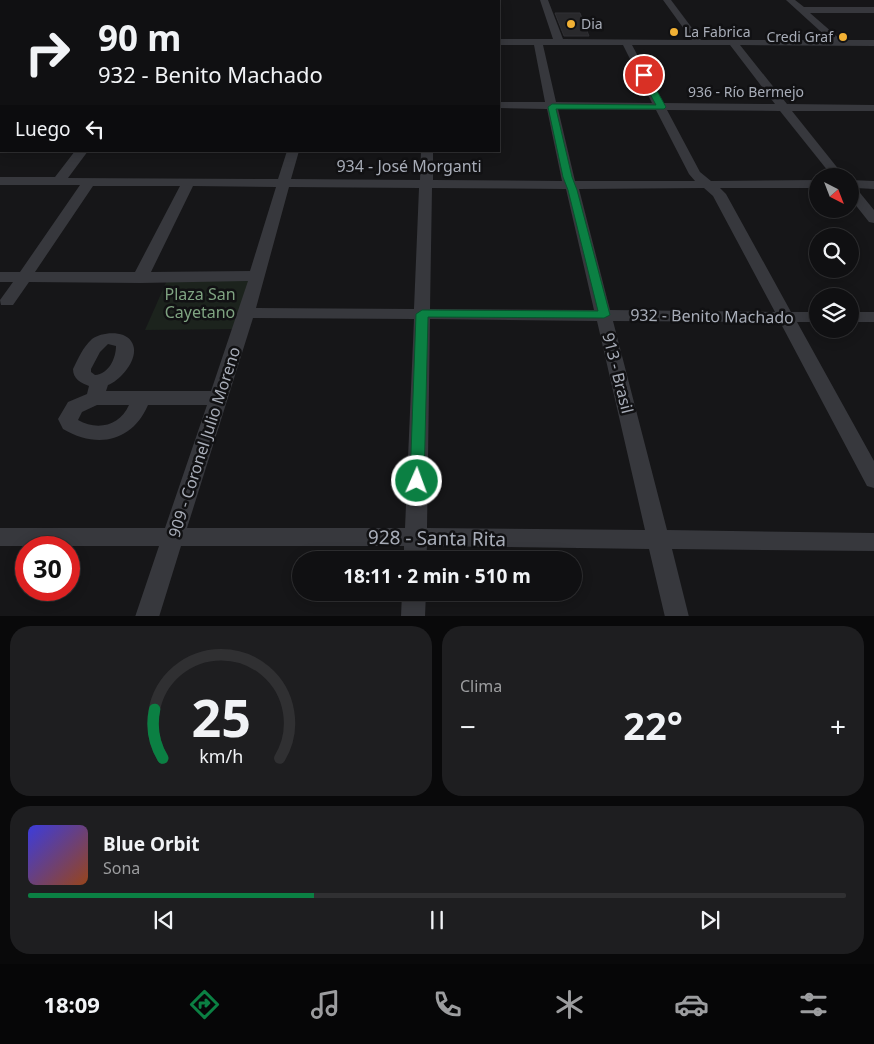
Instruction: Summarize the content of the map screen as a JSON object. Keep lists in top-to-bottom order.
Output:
{
  "streets": {
    "street": [
      "936 - Río Bermejo",
      "934 - José Morganti",
      "932 - Benito Machado",
      "913 - Brasil",
      "909 - Coronel Julio Moreno",
      "928 - Santa Rita"
    ]
  },
  "crossings": [
    ["936 - Río Bermejo", "913 - Brasil"],
    ["934 - José Morganti", "913 - Brasil"],
    ["934 - José Morganti", "909 - Coronel Julio Moreno"],
    ["932 - Benito Machado", "913 - Brasil"],
    ["932 - Benito Machado", "909 - Coronel Julio Moreno"],
    ["913 - Brasil", "928 - Santa Rita"],
    ["909 - Coronel Julio Moreno", "928 - Santa Rita"]
  ],
  "parks": ["Plaza San Cayetano"],
  "places": ["Dia", "La Fabrica", "Credi Graf"],
  "north": "bottom right",
  "page": {
    "turn": ["90 m", "932 - Benito Machado"],
    "then": "Luego",
    "limit": "30",
    "trip": "18:11 · 2 min · 510 m",
    "tile": "Clima",
    "heat": ["−", "22°", "+"],
    "song": ["Blue Orbit", "Sona"],
    "tabs": "18:09",
    "gauge": ["25", "km/h"]
  }
}
